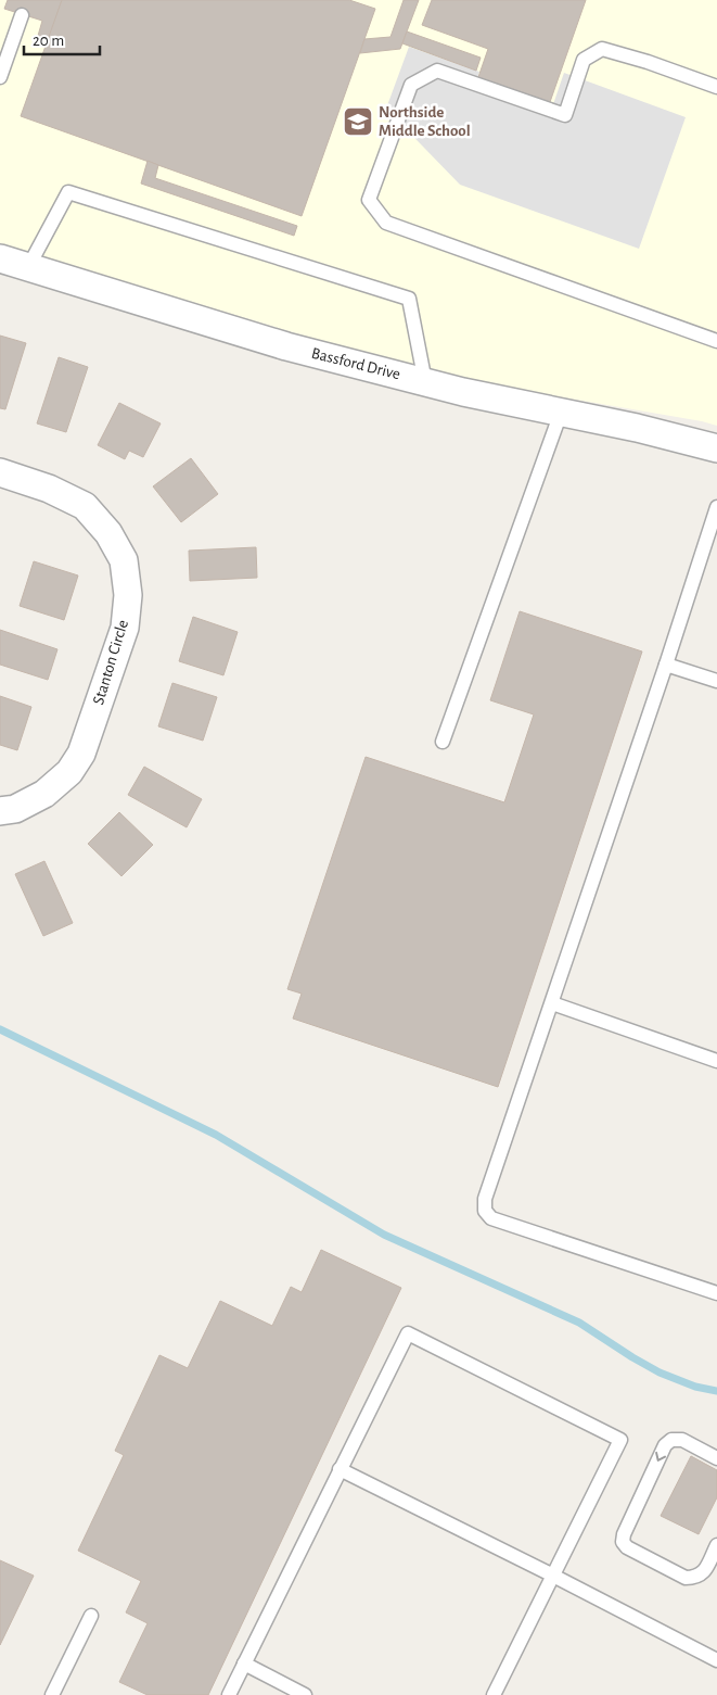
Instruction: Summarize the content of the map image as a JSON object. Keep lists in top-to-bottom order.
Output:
{
  "streets": {
    "street": ["Bassford Drive", "Stanton Circle"]
  },
  "places": {
    "school or university": ["Northside Middle School"]
  },
  "scale_bar": "20 m"
}
